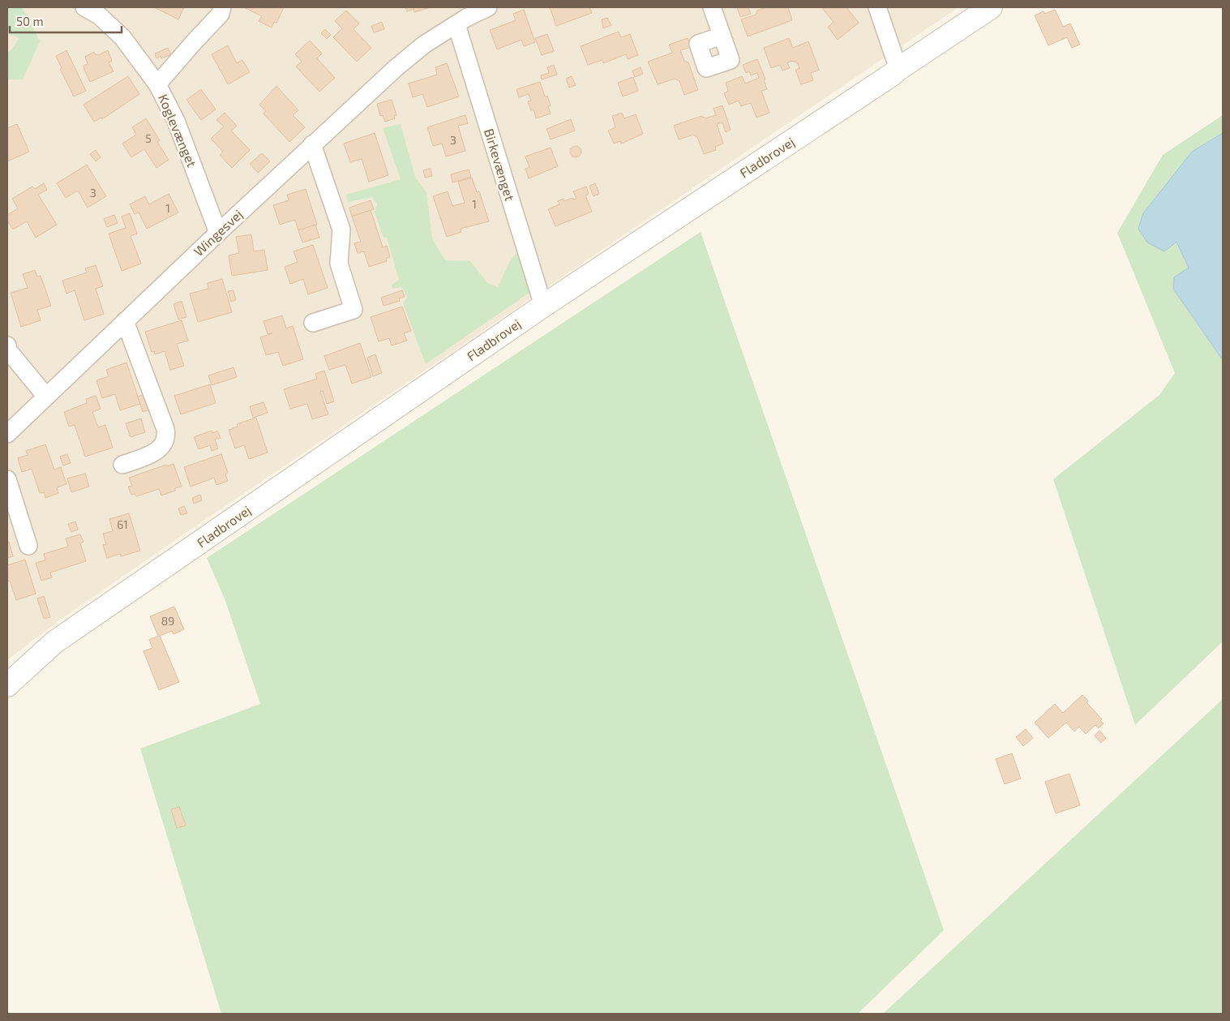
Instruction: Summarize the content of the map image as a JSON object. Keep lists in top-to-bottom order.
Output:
{
  "streets": {
    "main road": ["Fladbrovej"],
    "street": ["Koglevænget", "Birkevænget", "Wingesvej"]
  },
  "crossings": [
    ["Koglevænget", "Wingesvej"],
    ["Fladbrovej", "Birkevænget"],
    ["Birkevænget", "Wingesvej"]
  ],
  "house_numbers": [
    "5",
    "3",
    "3",
    "1",
    "1",
    "61",
    "89"
  ],
  "scale_bar": "50 m"
}
